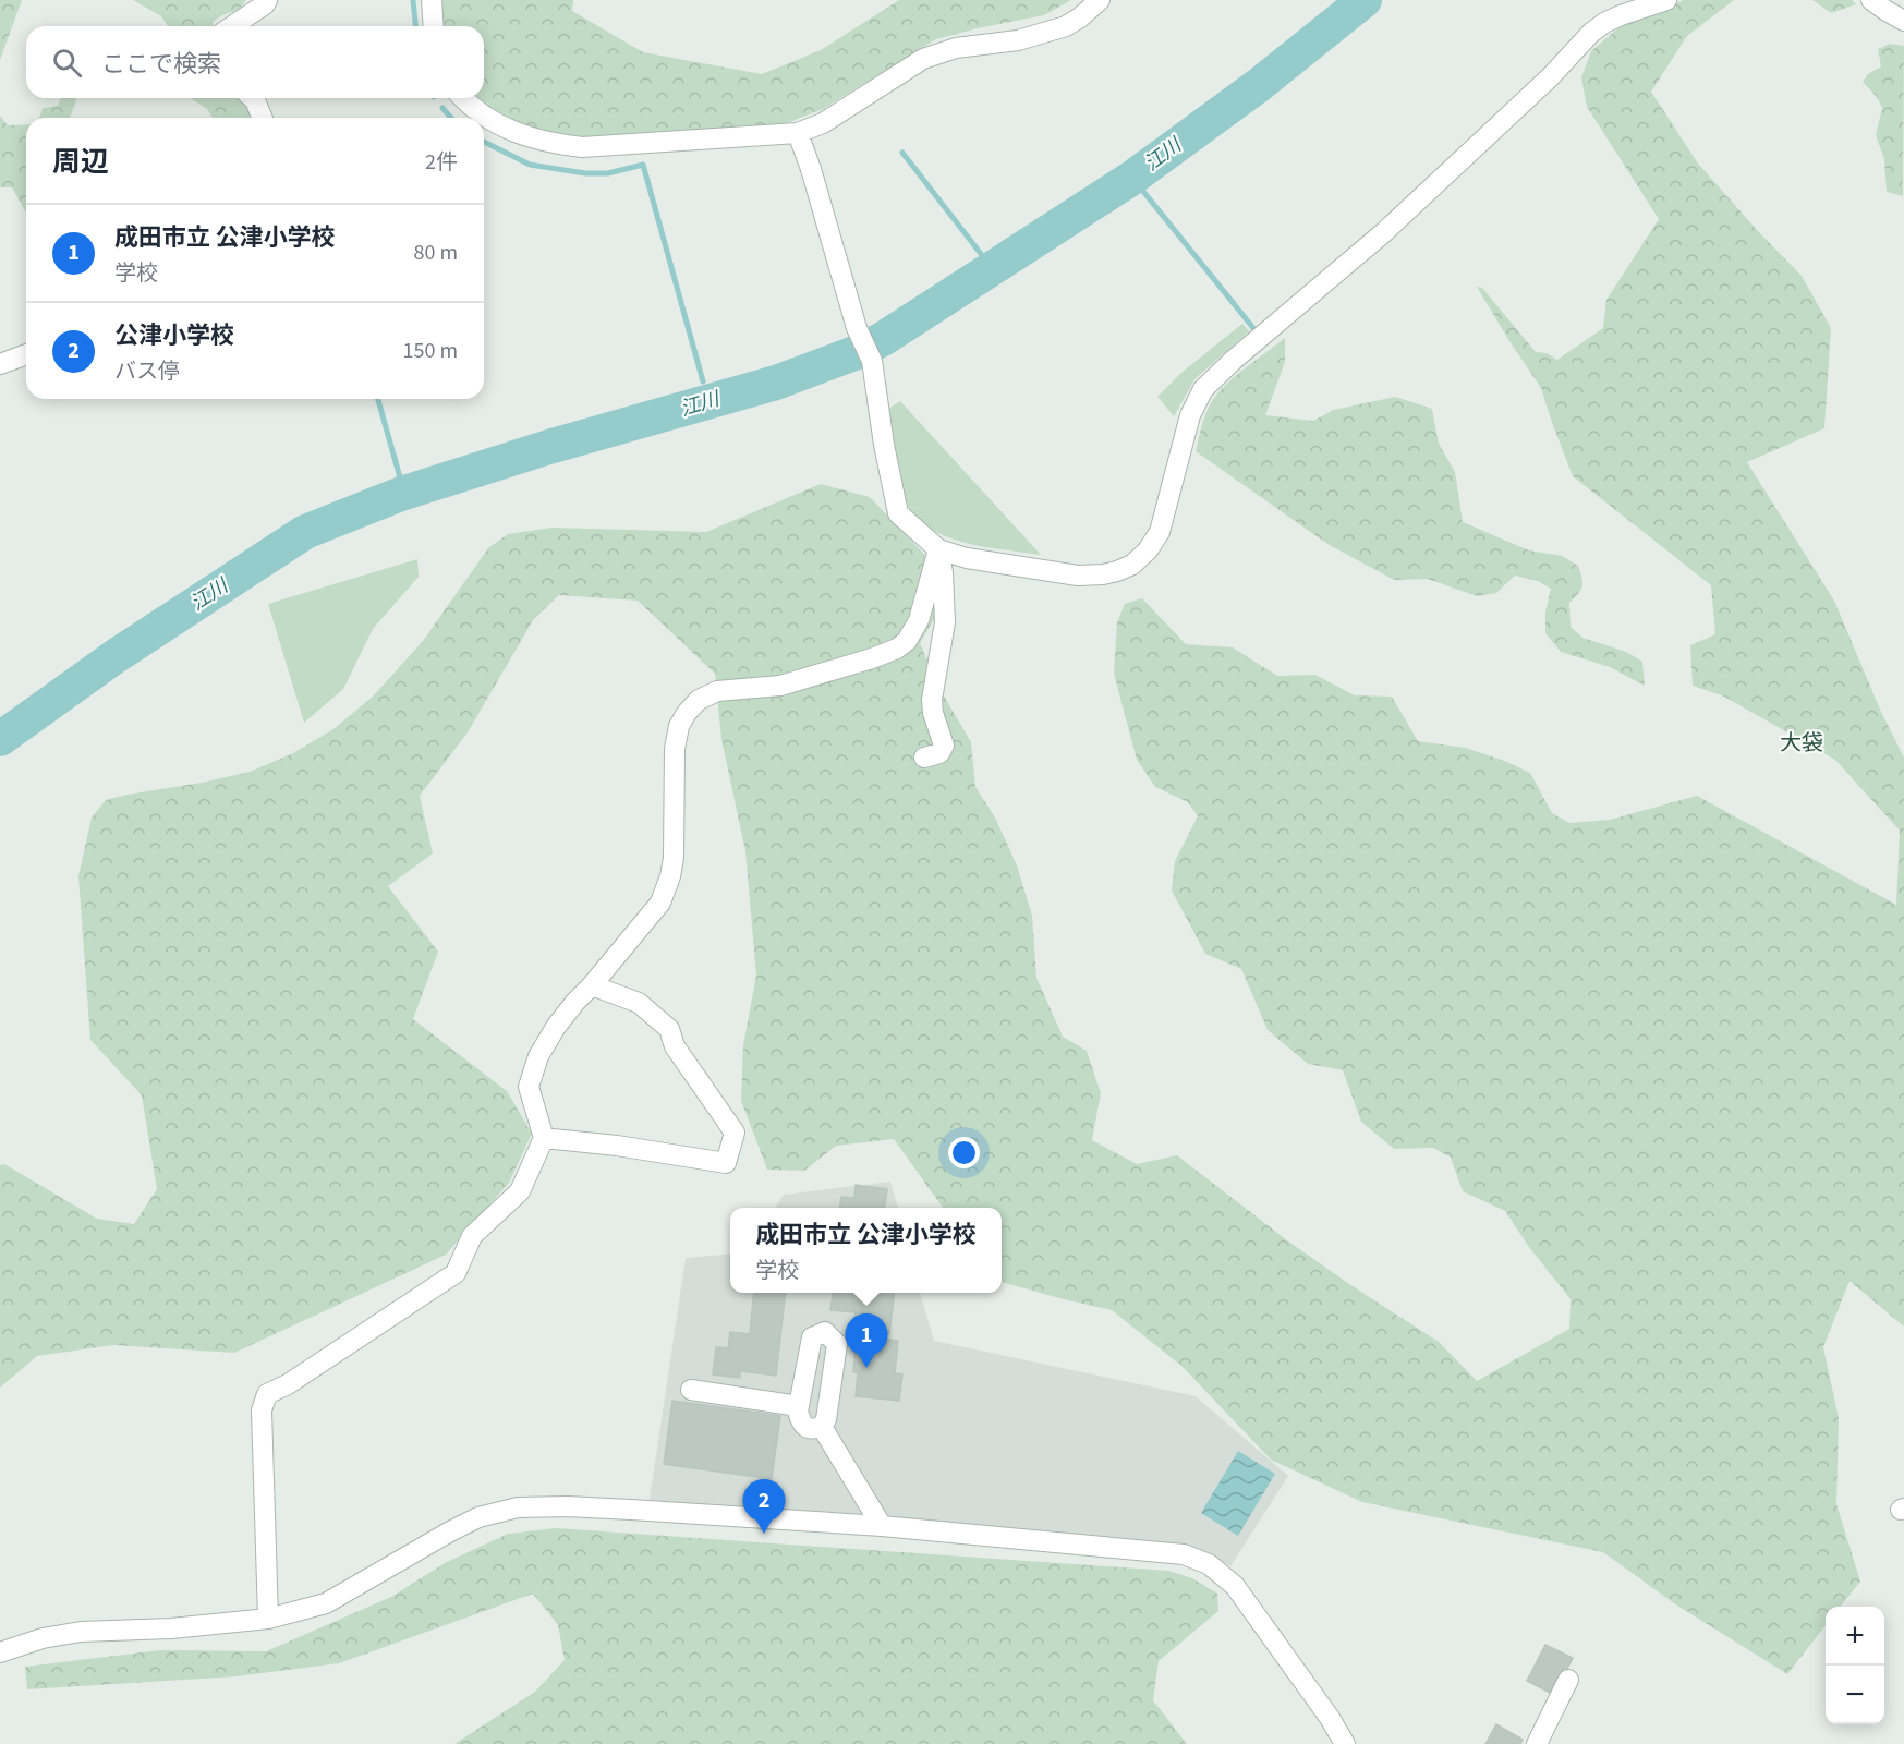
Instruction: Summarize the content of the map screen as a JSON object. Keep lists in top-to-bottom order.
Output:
{
  "districts": ["大袋"],
  "water": ["江川"],
  "page": {
    "search": "ここで検索",
    "heading": ["周辺", "2件"],
    "list": [
      {
        "mark": "1",
        "name": "成田市立 公津小学校",
        "note": "学校",
        "value": "80 m"
      },
      {
        "mark": "2",
        "name": "公津小学校",
        "note": "バス停",
        "value": "150 m"
      }
    ],
    "popup": ["成田市立 公津小学校", "学校"],
    "pins": ["1", "2"],
    "map_buttons": ["+", "−"]
  }
}
